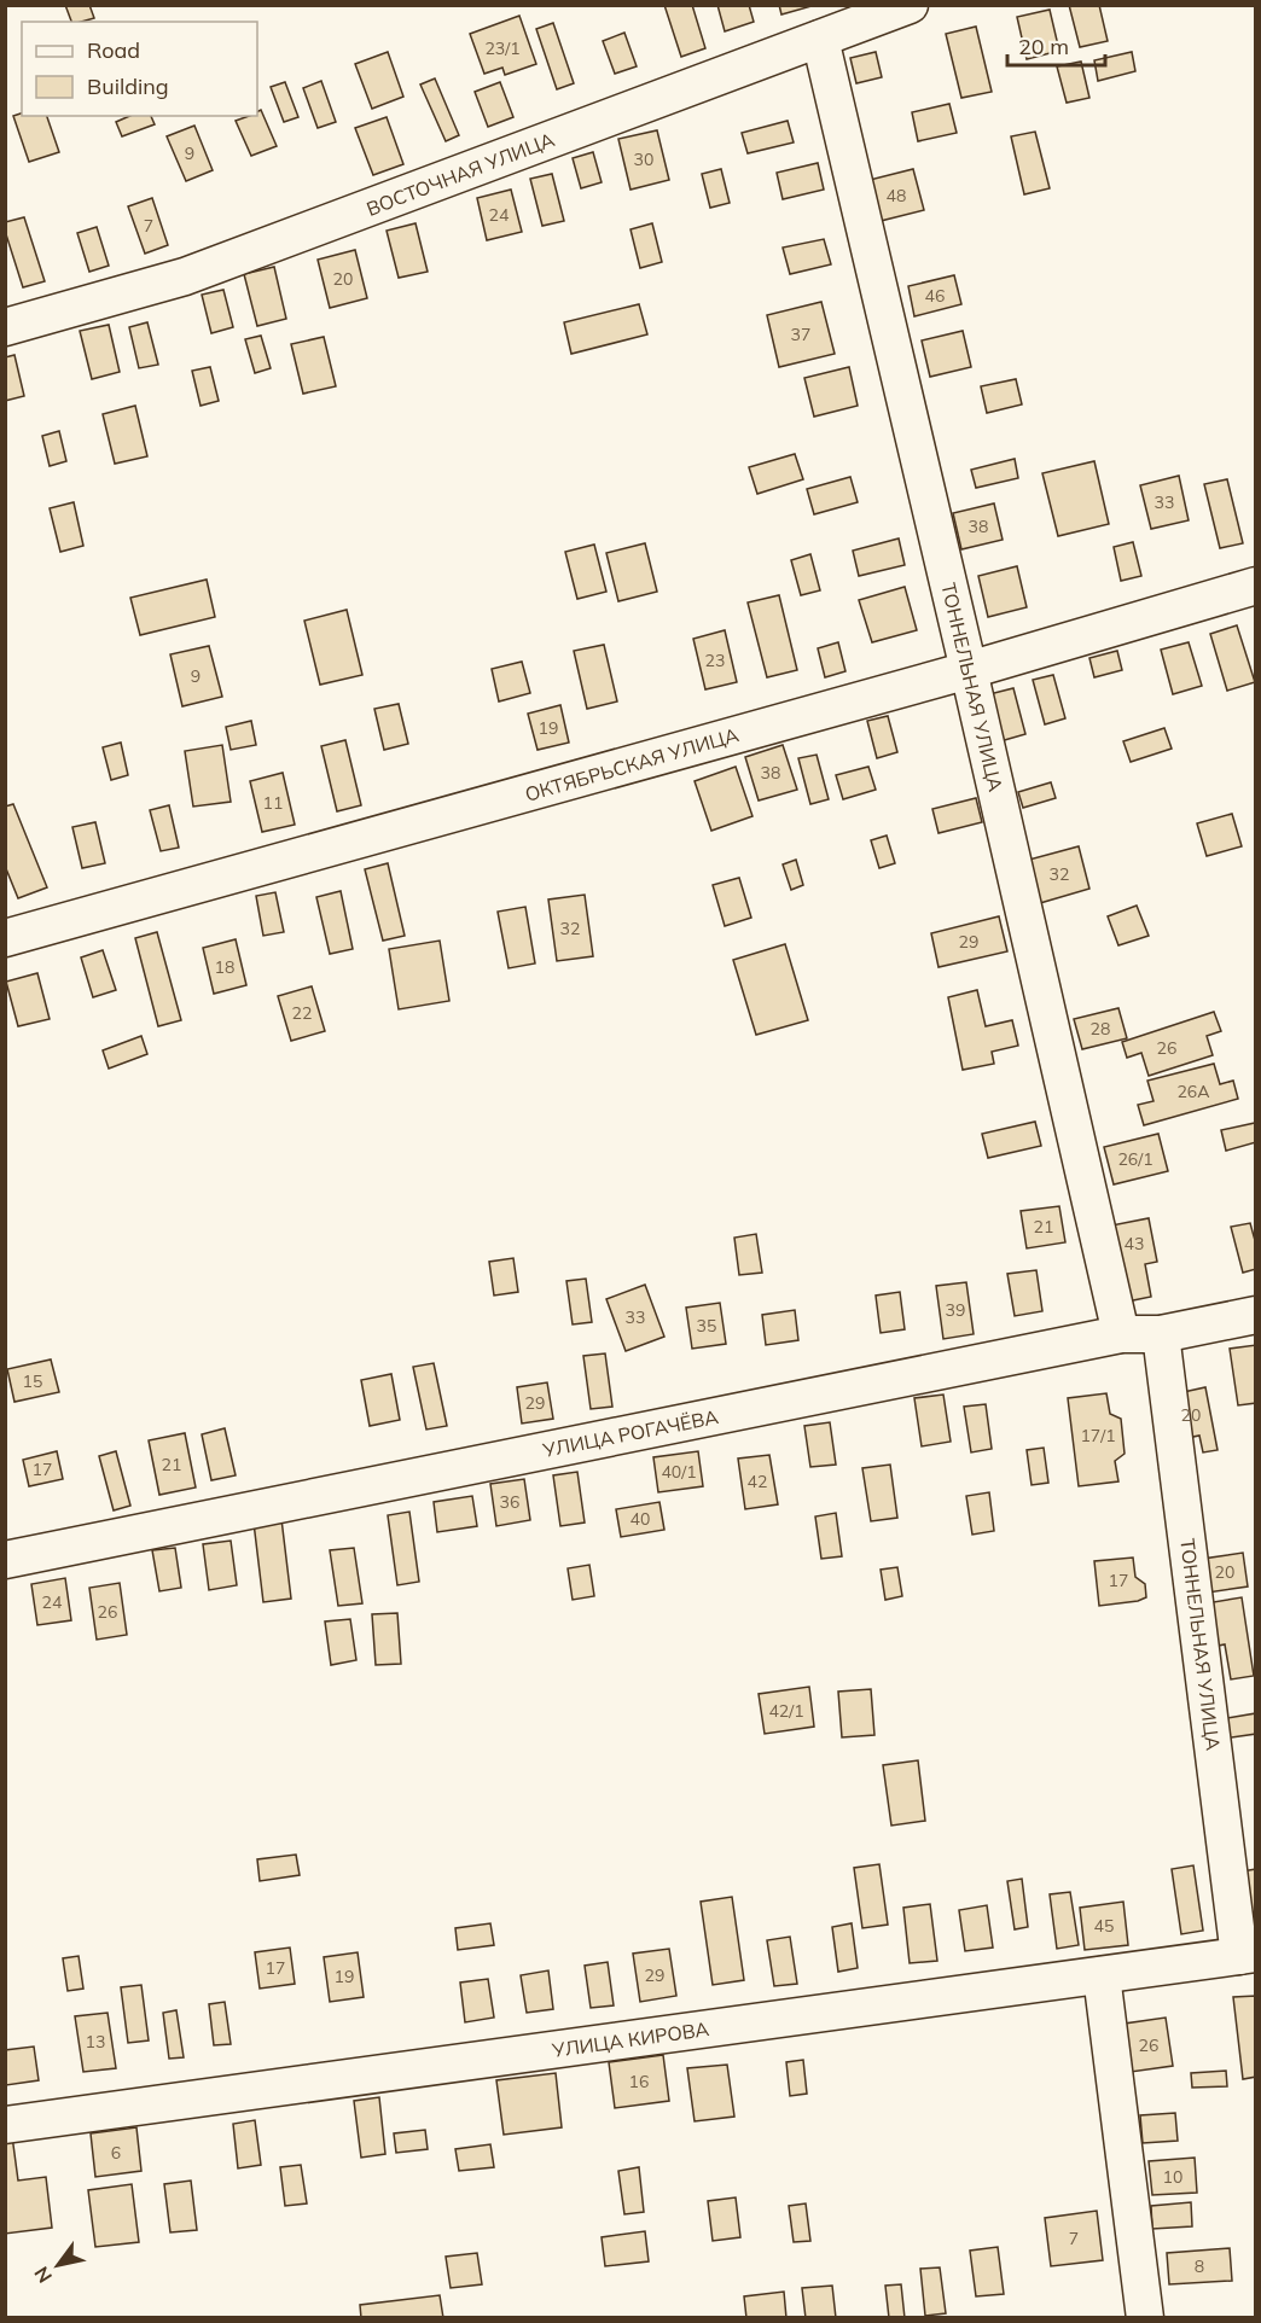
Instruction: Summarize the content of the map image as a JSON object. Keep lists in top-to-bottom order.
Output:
{
  "streets": {
    "street": [
      "ВОСТОЧНАЯ УЛИЦА",
      "ТОННЕЛЬНАЯ УЛИЦА",
      "ОКТЯБРЬСКАЯ УЛИЦА",
      "УЛИЦА РОГАЧЁВА",
      "УЛИЦА КИРОВА"
    ]
  },
  "crossings": [
    ["ВОСТОЧНАЯ УЛИЦА", "ТОННЕЛЬНАЯ УЛИЦА"],
    ["ТОННЕЛЬНАЯ УЛИЦА", "ОКТЯБРЬСКАЯ УЛИЦА"],
    ["ТОННЕЛЬНАЯ УЛИЦА", "УЛИЦА РОГАЧЁВА"],
    ["ТОННЕЛЬНАЯ УЛИЦА", "УЛИЦА КИРОВА"]
  ],
  "house_numbers": [
    "23/1",
    "9",
    "30",
    "48",
    "24",
    "7",
    "20",
    "46",
    "37",
    "33",
    "38",
    "23",
    "9",
    "19",
    "38",
    "11",
    "32",
    "32",
    "29",
    "18",
    "22",
    "28",
    "26",
    "26А",
    "26/1",
    "21",
    "43",
    "39",
    "33",
    "35",
    "15",
    "29",
    "20",
    "17/1",
    "21",
    "17",
    "40/1",
    "42",
    "36",
    "40",
    "20",
    "17",
    "24",
    "26",
    "42/1",
    "45",
    "17",
    "29",
    "19",
    "13",
    "26",
    "16",
    "6",
    "10",
    "7",
    "8"
  ],
  "legend": ["Road", "Building"],
  "scale_bar": "20 m",
  "north": "bottom left"
}
